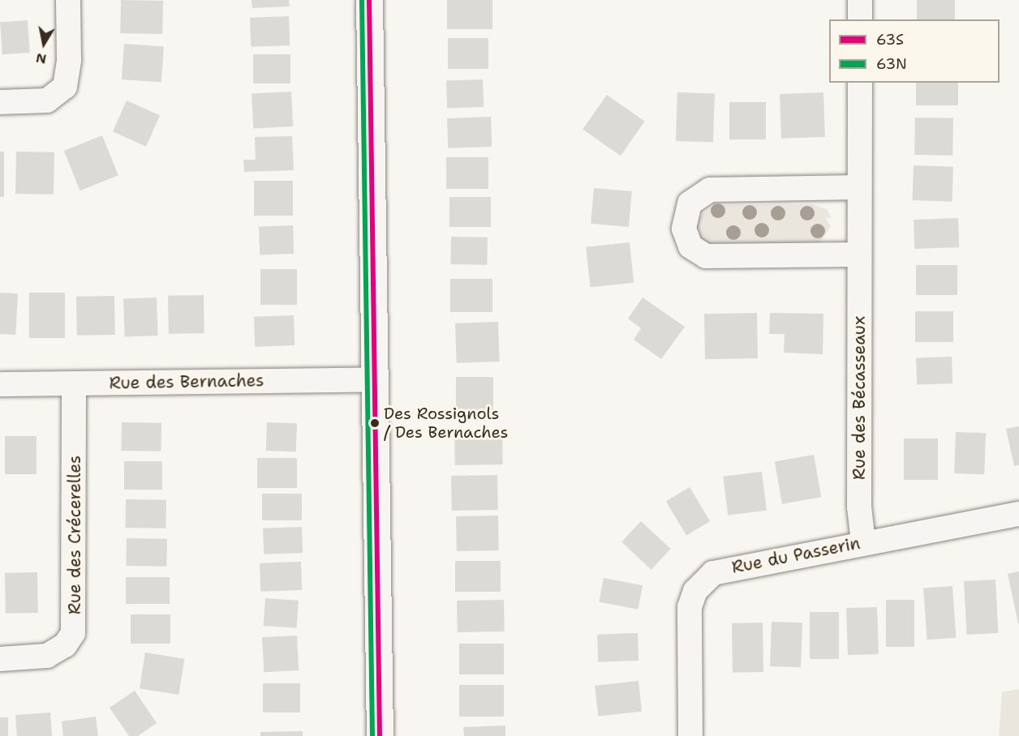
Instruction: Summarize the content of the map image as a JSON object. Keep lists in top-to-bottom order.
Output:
{
  "streets": {
    "street": [
      "Rue des Bernaches",
      "Rue des Bécasseaux",
      "Rue des Crécerelles",
      "Rue du Passerin"
    ]
  },
  "crossings": [
    ["Rue des Bernaches", "Rue des Crécerelles"],
    ["Rue des Bécasseaux", "Rue du Passerin"]
  ],
  "places": ["Des Rossignols / Des Bernaches"],
  "lines": ["transit line 63S", "transit line 63N"],
  "legend": ["63S", "63N"],
  "north": "bottom"
}
